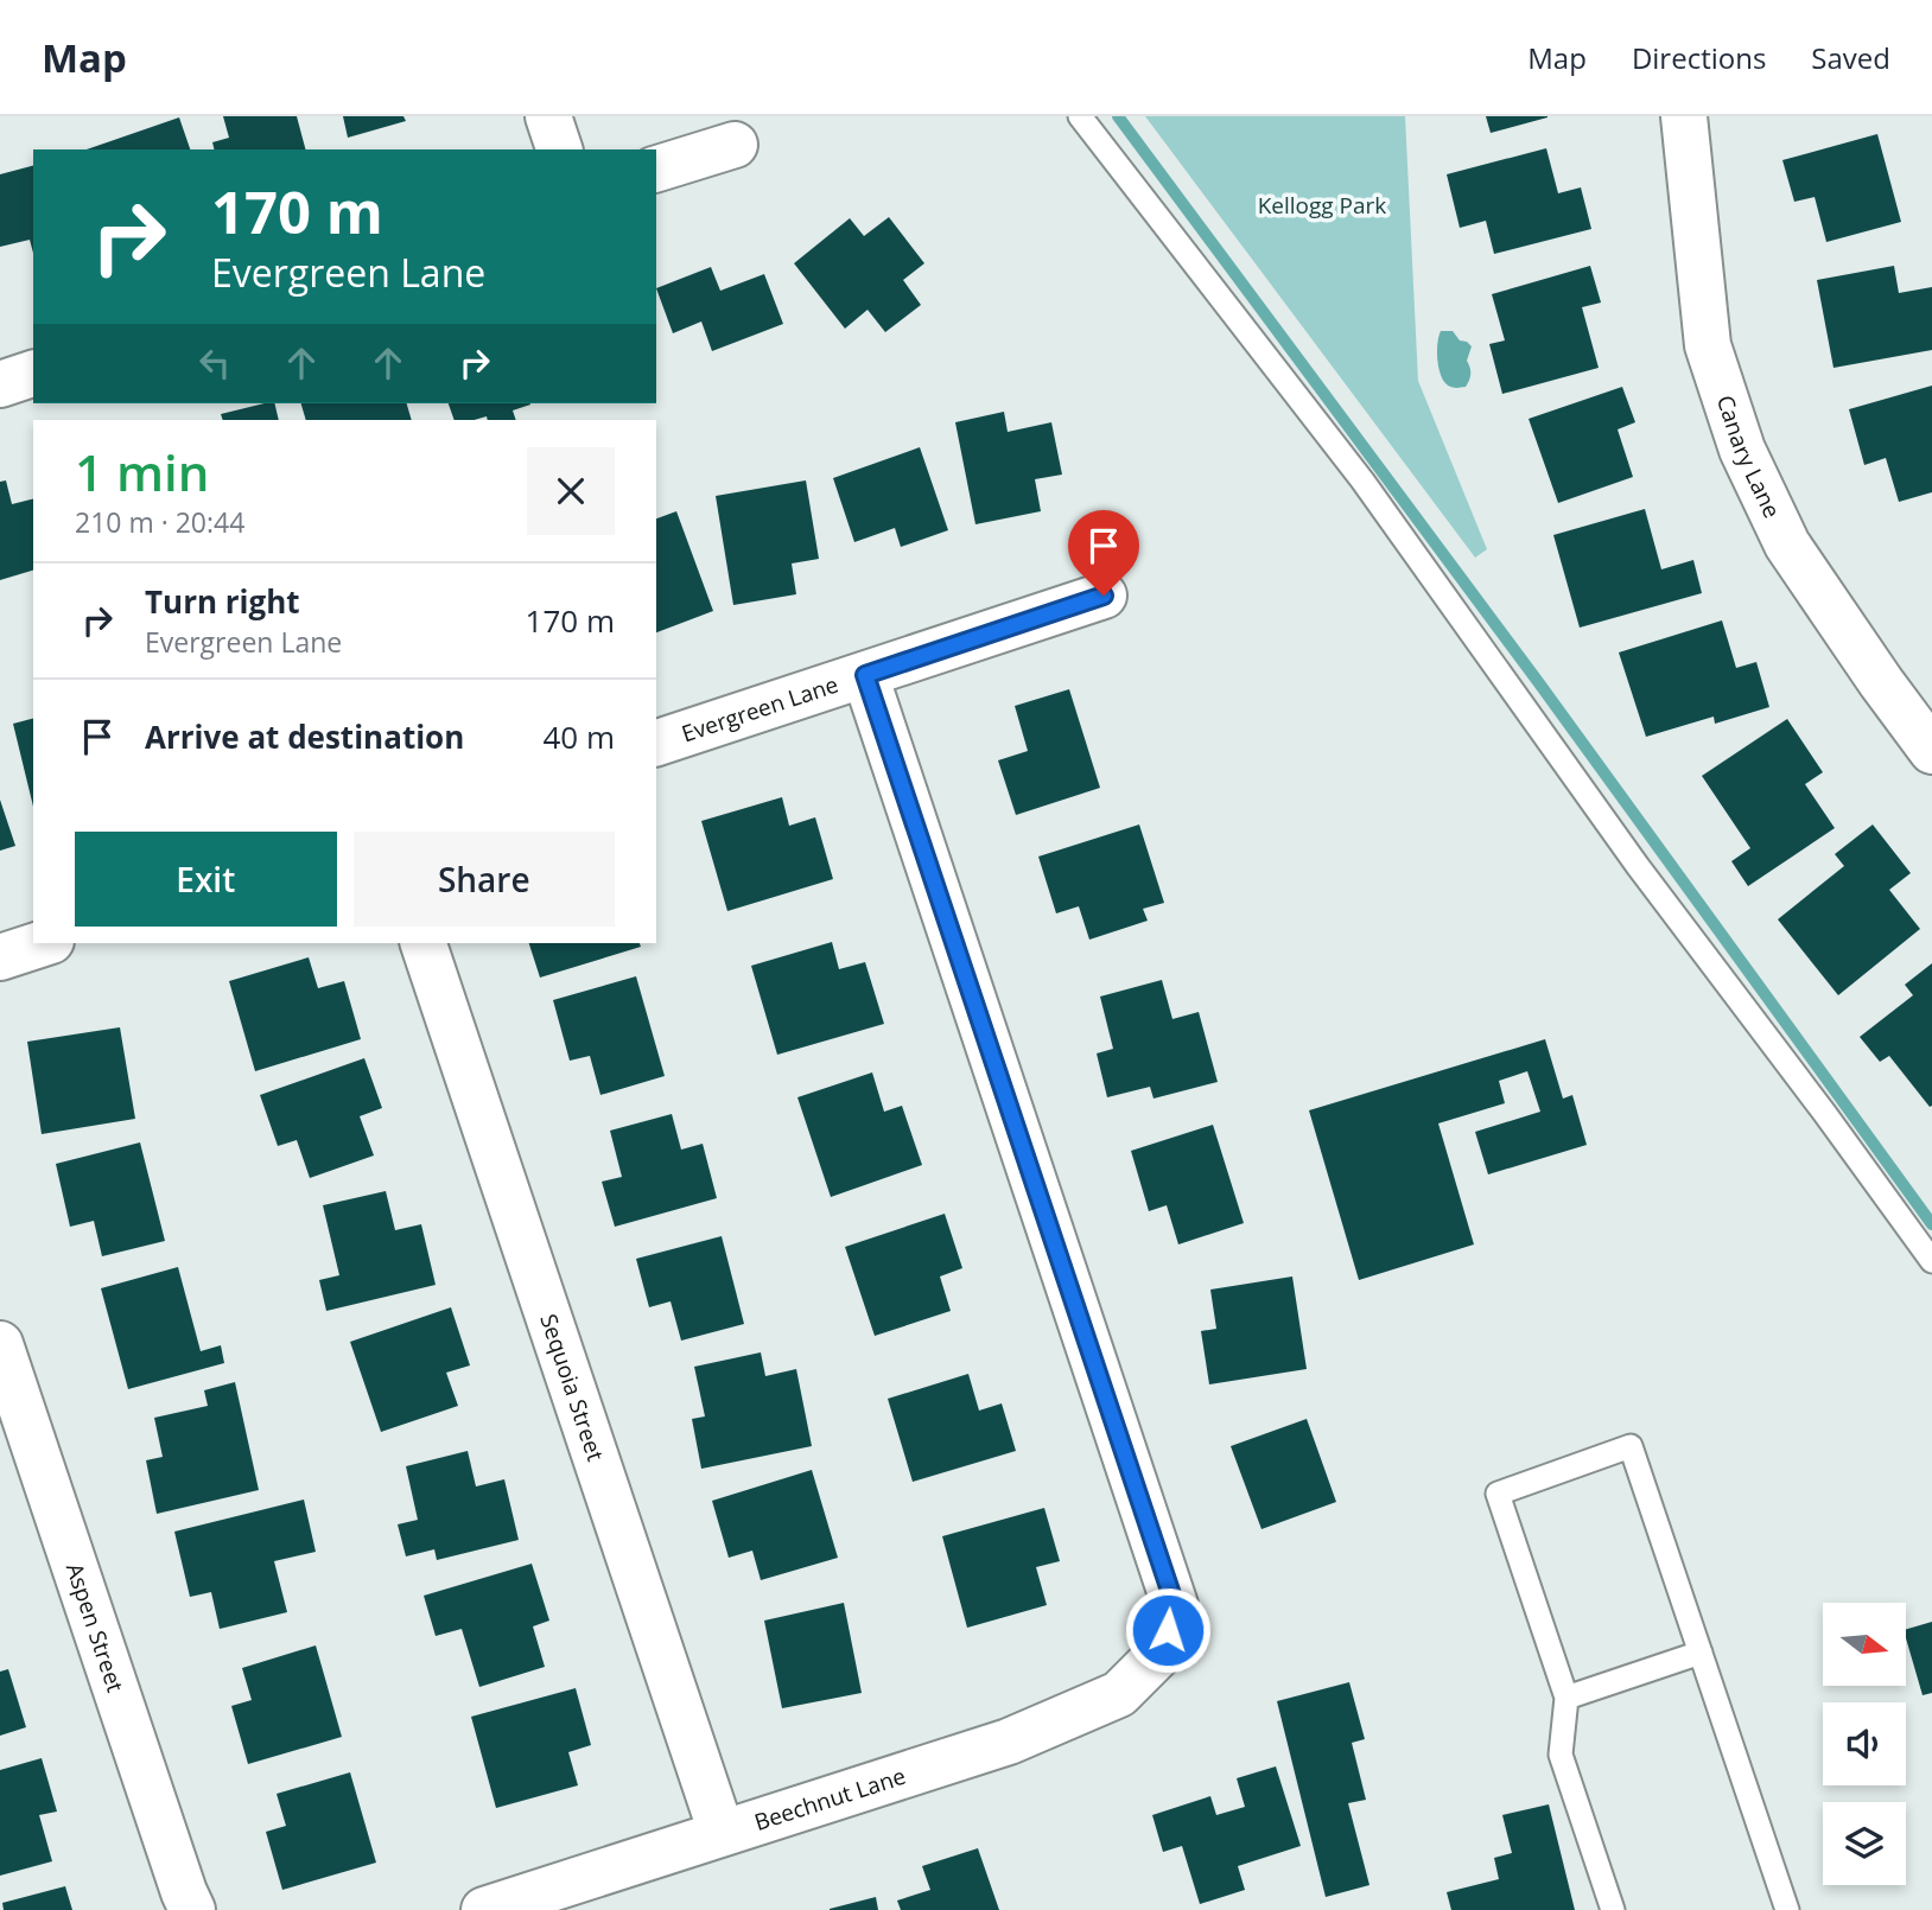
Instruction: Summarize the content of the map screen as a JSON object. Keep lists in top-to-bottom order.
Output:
{
  "streets": {
    "street": [
      "Canary Lane",
      "Evergreen Lane",
      "Sequoia Street",
      "Aspen Street",
      "Beechnut Lane"
    ]
  },
  "crossings": [
    ["Evergreen Lane", "Beechnut Lane"],
    ["Sequoia Street", "Beechnut Lane"]
  ],
  "parks": ["Kellogg Park"],
  "north": "right",
  "page": {
    "header": "Map",
    "nav": ["Map", "Directions", "Saved"],
    "turn": ["170 m", "Evergreen Lane"],
    "heading": ["1 min", "210 m · 20:44"],
    "list": [
      {
        "name": "Turn right",
        "note": "Evergreen Lane",
        "value": "170 m"
      },
      {
        "name": "Arrive at destination",
        "value": "40 m"
      }
    ],
    "buttons": ["Exit", "Share"]
  }
}
